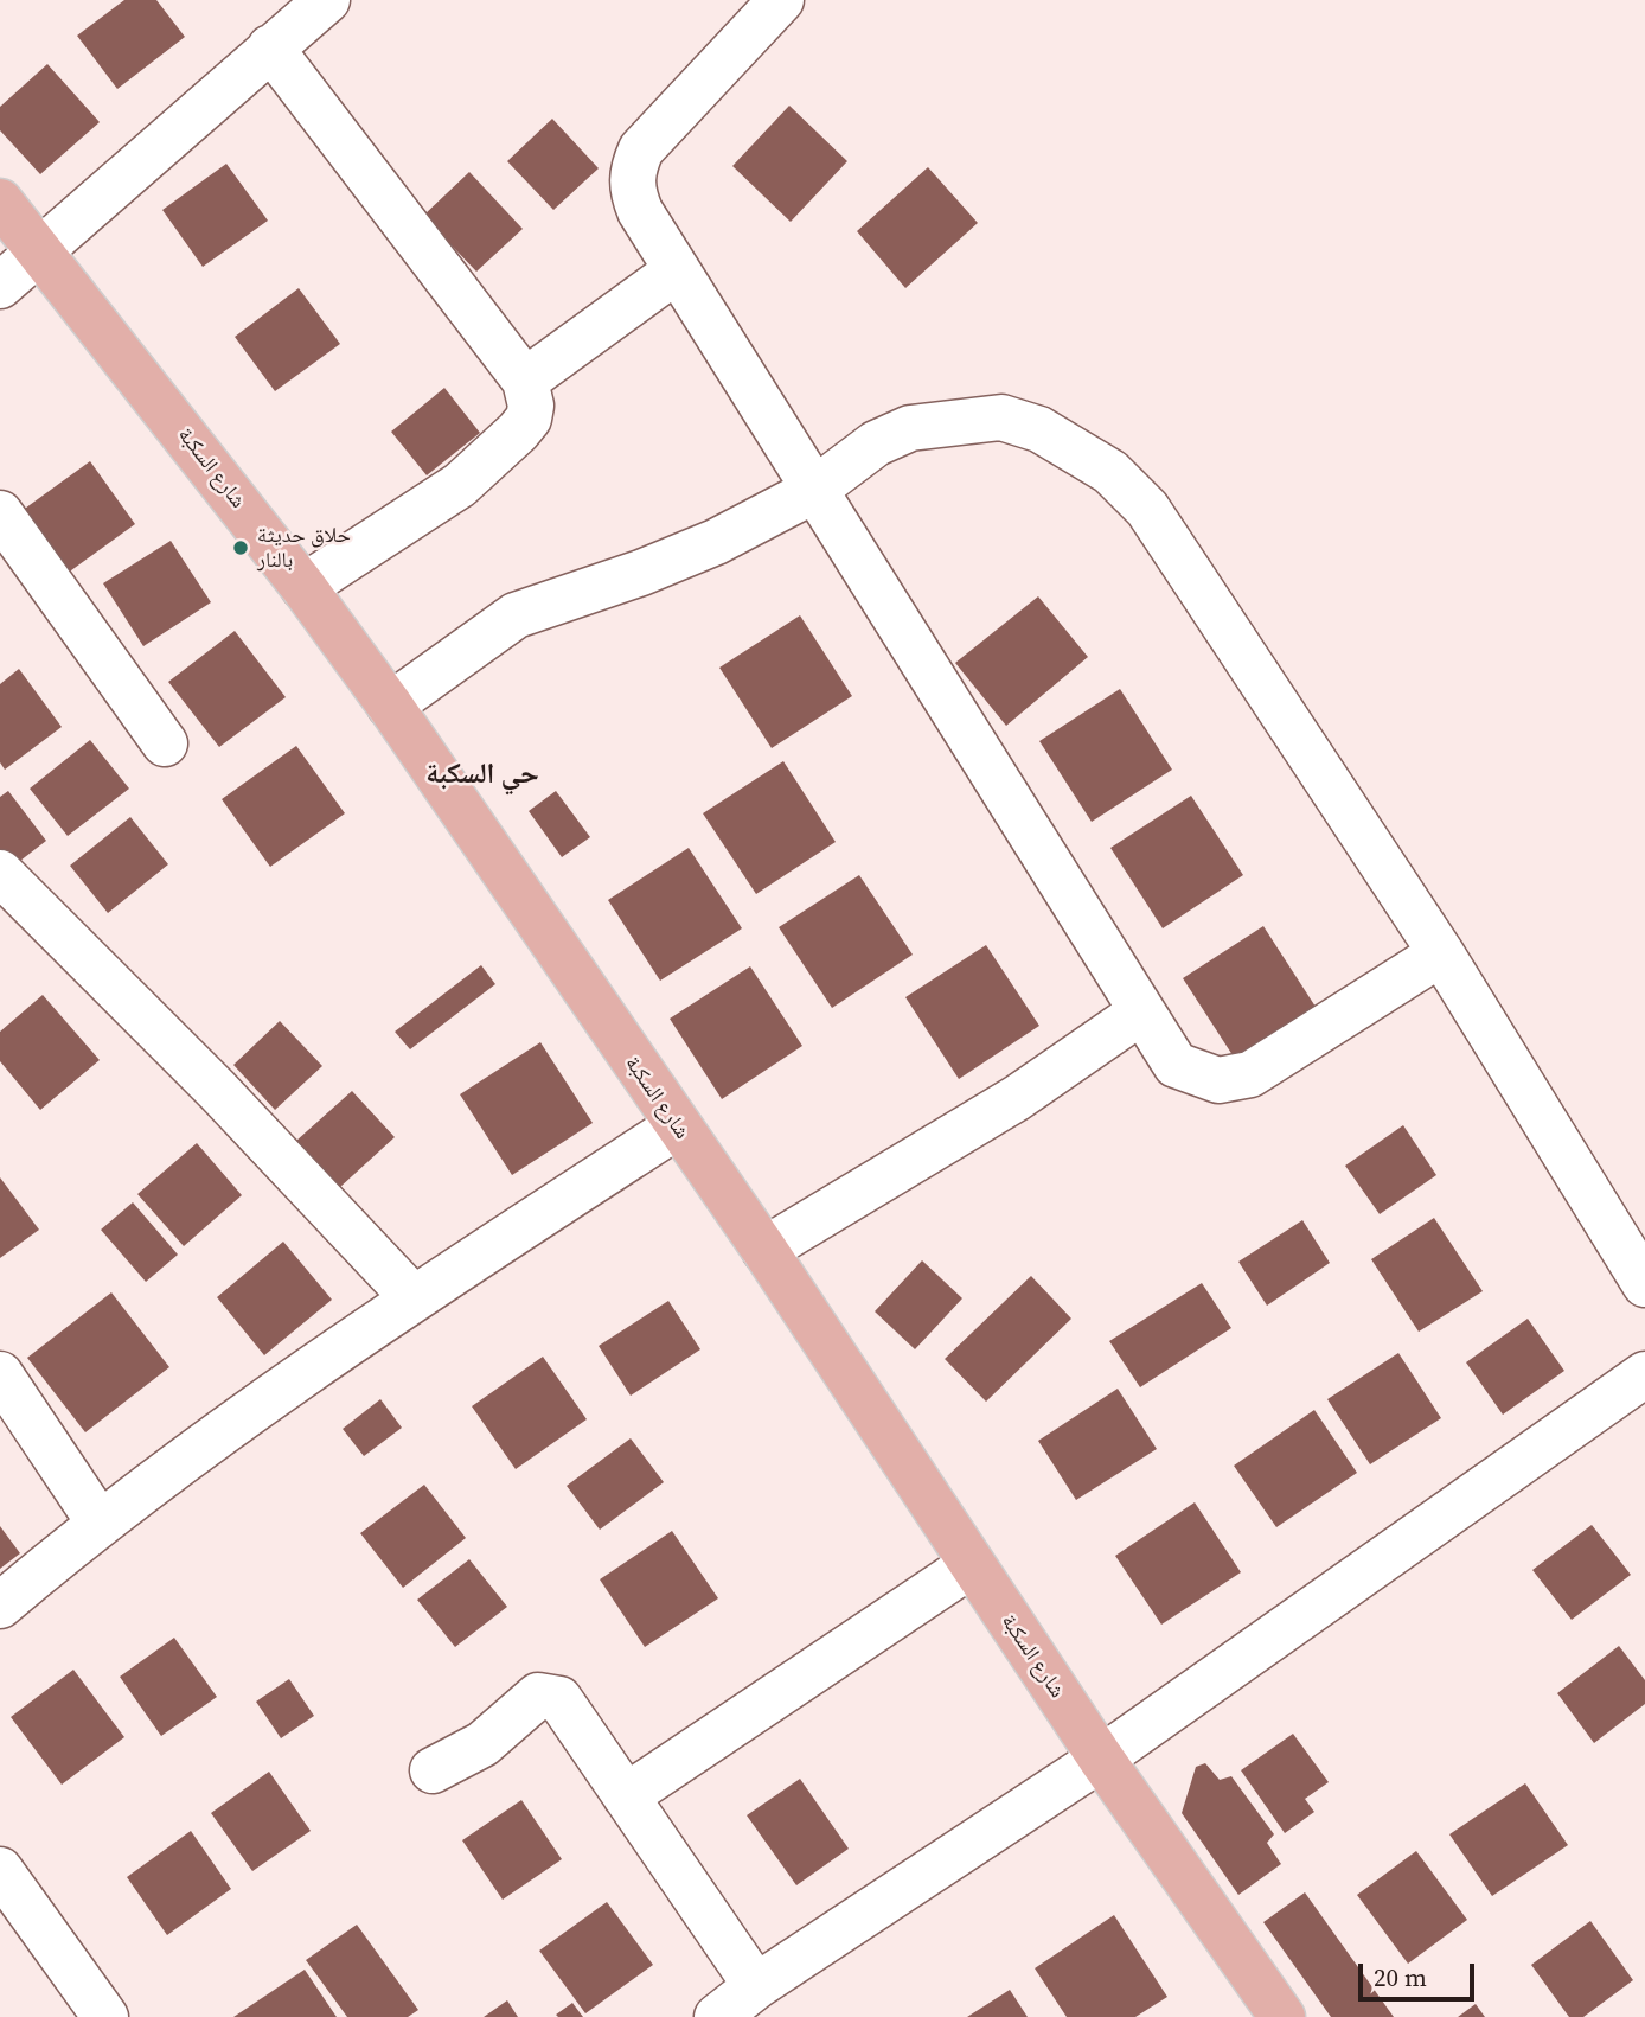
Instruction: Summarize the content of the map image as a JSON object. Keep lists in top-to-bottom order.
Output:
{
  "streets": {
    "main road": ["شارع السكبة"]
  },
  "districts": ["حي السكبة"],
  "places": ["حلاق حديثة بالنار"],
  "scale_bar": "20 m"
}
